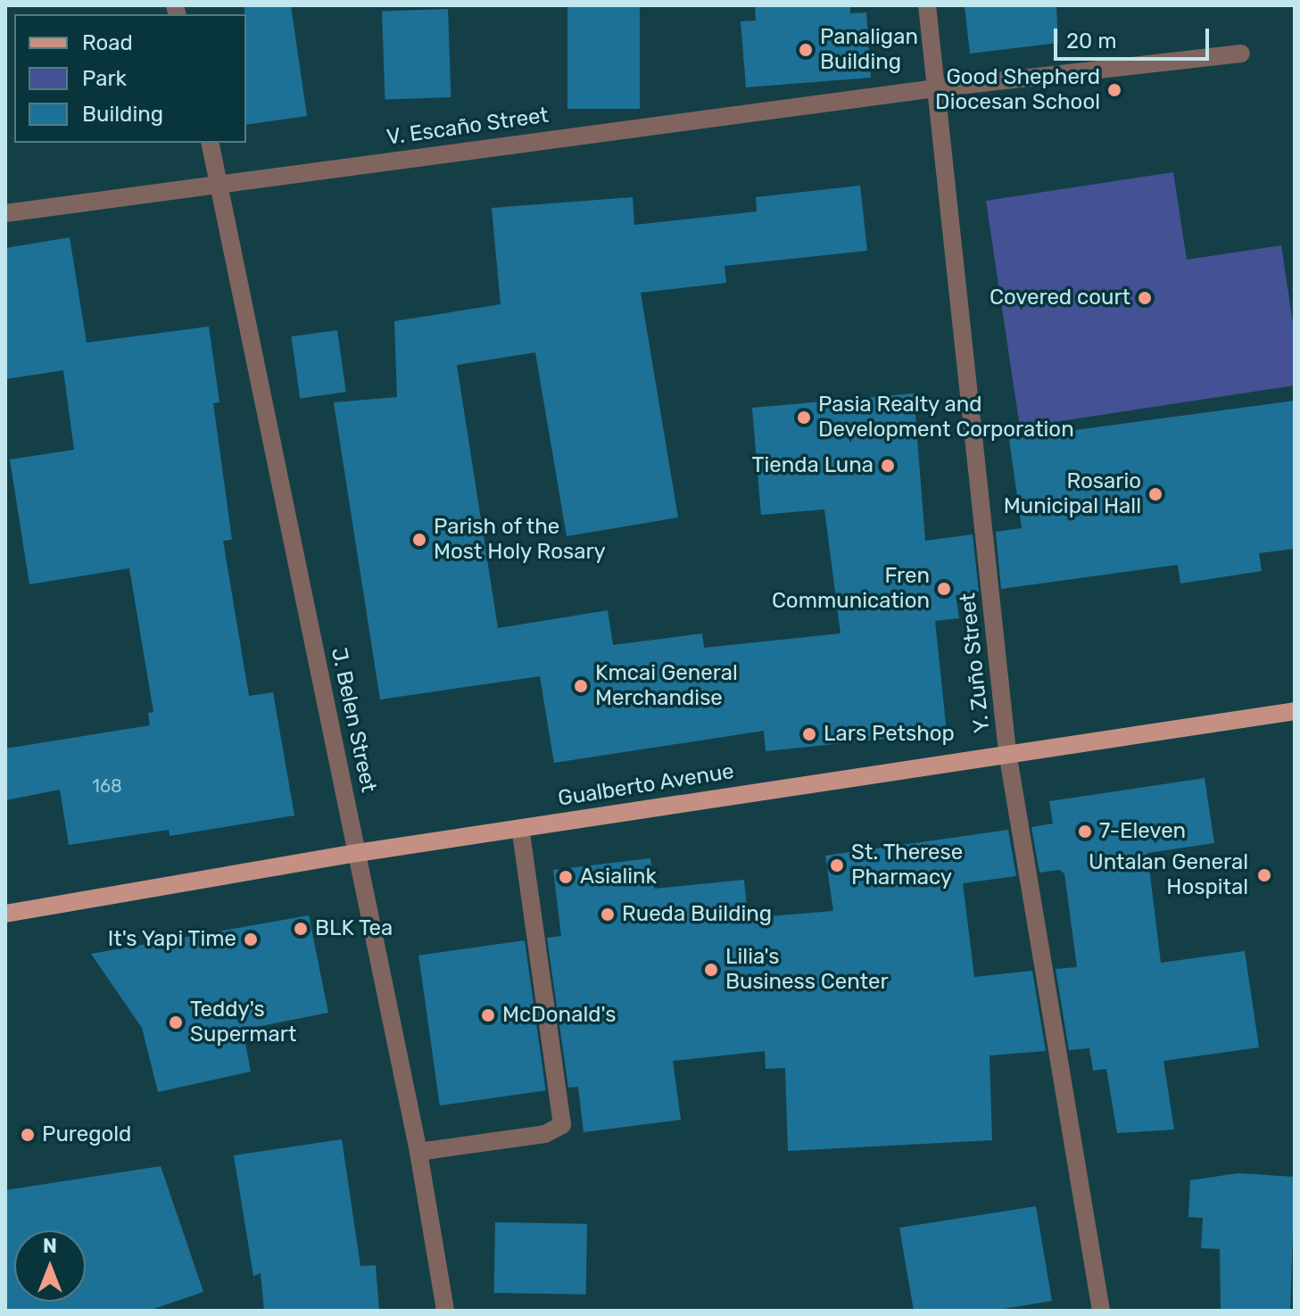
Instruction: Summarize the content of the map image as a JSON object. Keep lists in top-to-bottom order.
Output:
{
  "streets": {
    "main road": ["Gualberto Avenue"],
    "street": ["V. Escaño Street", "Y. Zuño Street", "J. Belen Street"]
  },
  "crossings": [
    ["V. Escaño Street", "Y. Zuño Street"],
    ["V. Escaño Street", "J. Belen Street"],
    ["Y. Zuño Street", "Gualberto Avenue"],
    ["J. Belen Street", "Gualberto Avenue"]
  ],
  "places": [
    "Panaligan Building",
    "Good Shepherd Diocesan School",
    "Covered court",
    "Pasia Realty and Development Corporation",
    "Tienda Luna",
    "Rosario Municipal Hall",
    "Parish of the Most Holy Rosary",
    "Fren Communication",
    "Kmcai General Merchandise",
    "Lars Petshop",
    "7-Eleven",
    "St. Therese Pharmacy",
    "Untalan General Hospital",
    "Asialink",
    "Rueda Building",
    "BLK Tea",
    "It's Yapi Time",
    "Lilia's Business Center",
    "McDonald's",
    "Teddy's Supermart",
    "Puregold"
  ],
  "house_numbers": ["168"],
  "legend": ["Road", "Park", "Building"],
  "scale_bar": "20 m",
  "north": "top"
}
